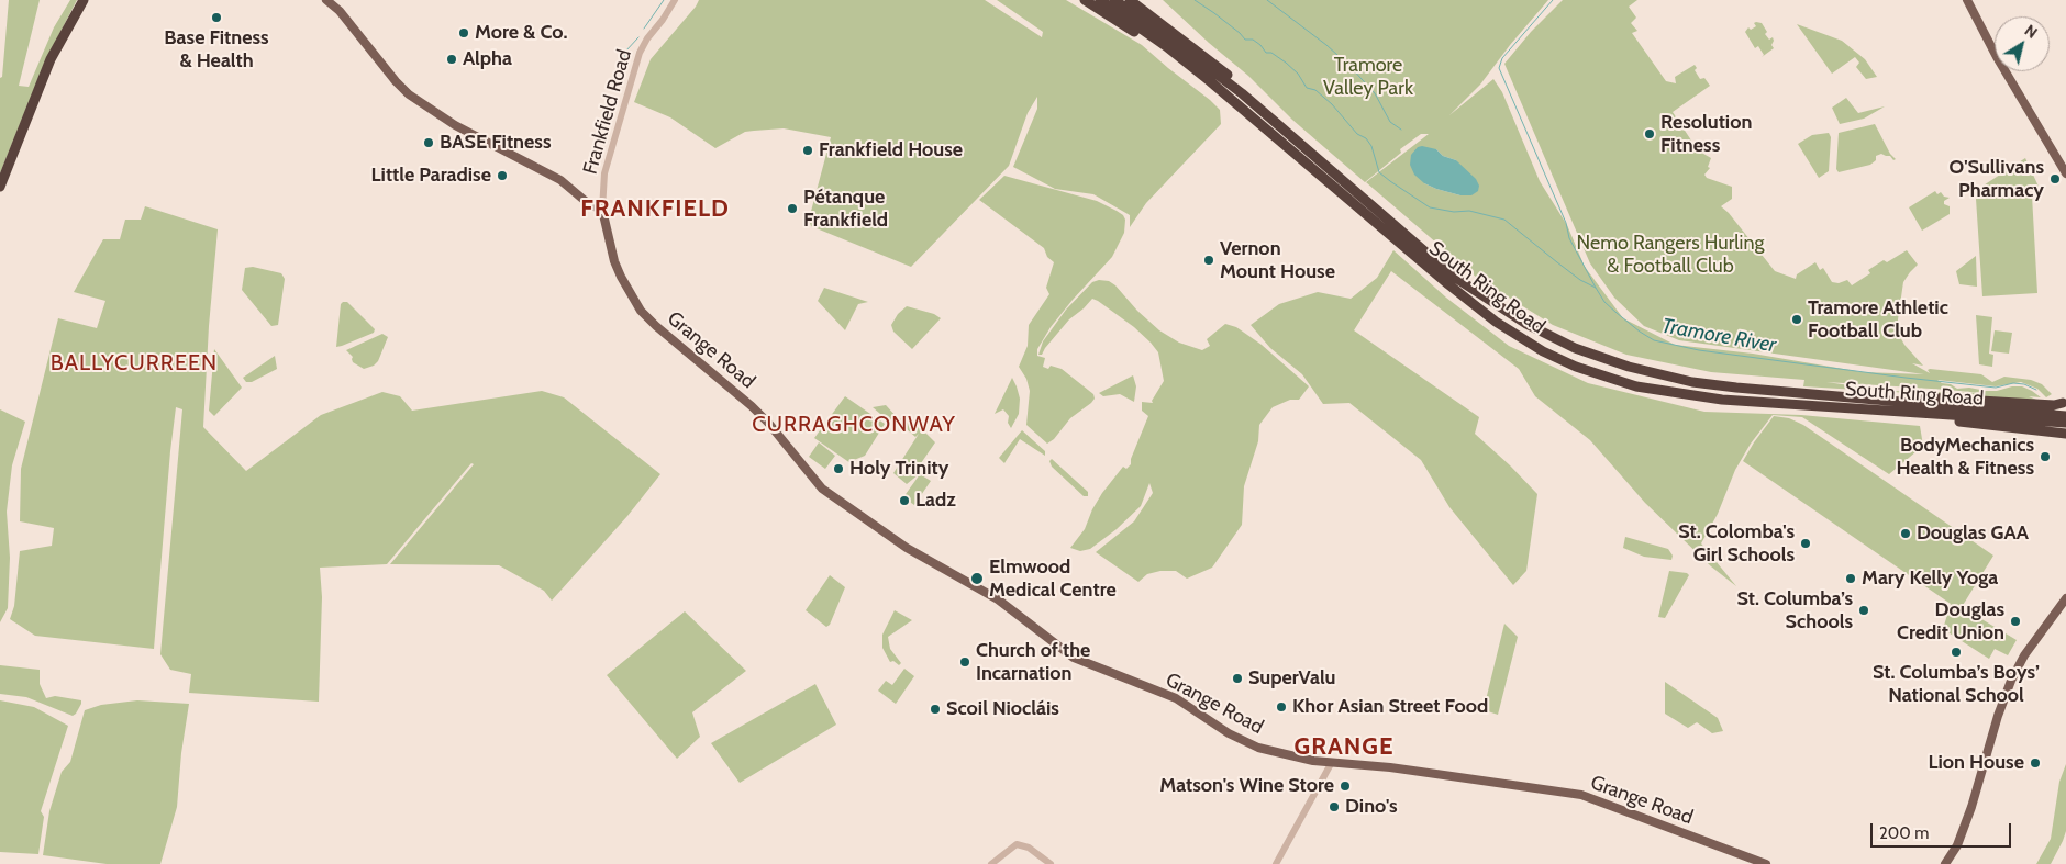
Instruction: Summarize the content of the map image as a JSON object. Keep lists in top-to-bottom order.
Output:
{
  "streets": {
    "highway": ["South Ring Road"],
    "main road": ["Grange Road"],
    "street": ["Frankfield Road"]
  },
  "crossings": [
    ["Frankfield Road", "Grange Road"]
  ],
  "districts": [
    "FRANKFIELD",
    "BALLYCURREEN",
    "CURRAGHCONWAY",
    "GRANGE"
  ],
  "water": ["Tramore River"],
  "parks": ["Tramore Valley Park", "Nemo Rangers Hurling & Football Club"],
  "places": [
    "Base Fitness & Health",
    "More & Co.",
    "Alpha",
    "Resolution Fitness",
    "BASE Fitness",
    "Frankfield House",
    "Little Paradise",
    "O'Sullivans Pharmacy",
    "Pétanque Frankfield",
    "Vernon Mount House",
    "Tramore Athletic Football Club",
    "BodyMechanics Health & Fitness",
    "Holy Trinity",
    "Ladz",
    "Douglas GAA",
    "St. Colomba's Girl Schools",
    "Elmwood Medical Centre",
    "Mary Kelly Yoga",
    "St. Columba’s Schools",
    "Douglas Credit Union",
    "St. Columba’s Boys’ National School",
    "Church of the Incarnation",
    "SuperValu",
    "Khor Asian Street Food",
    "Scoil Niocláis",
    "Lion House",
    "Matson's Wine Store",
    "Dino's"
  ],
  "scale_bar": "200 m",
  "north": "top right"
}
